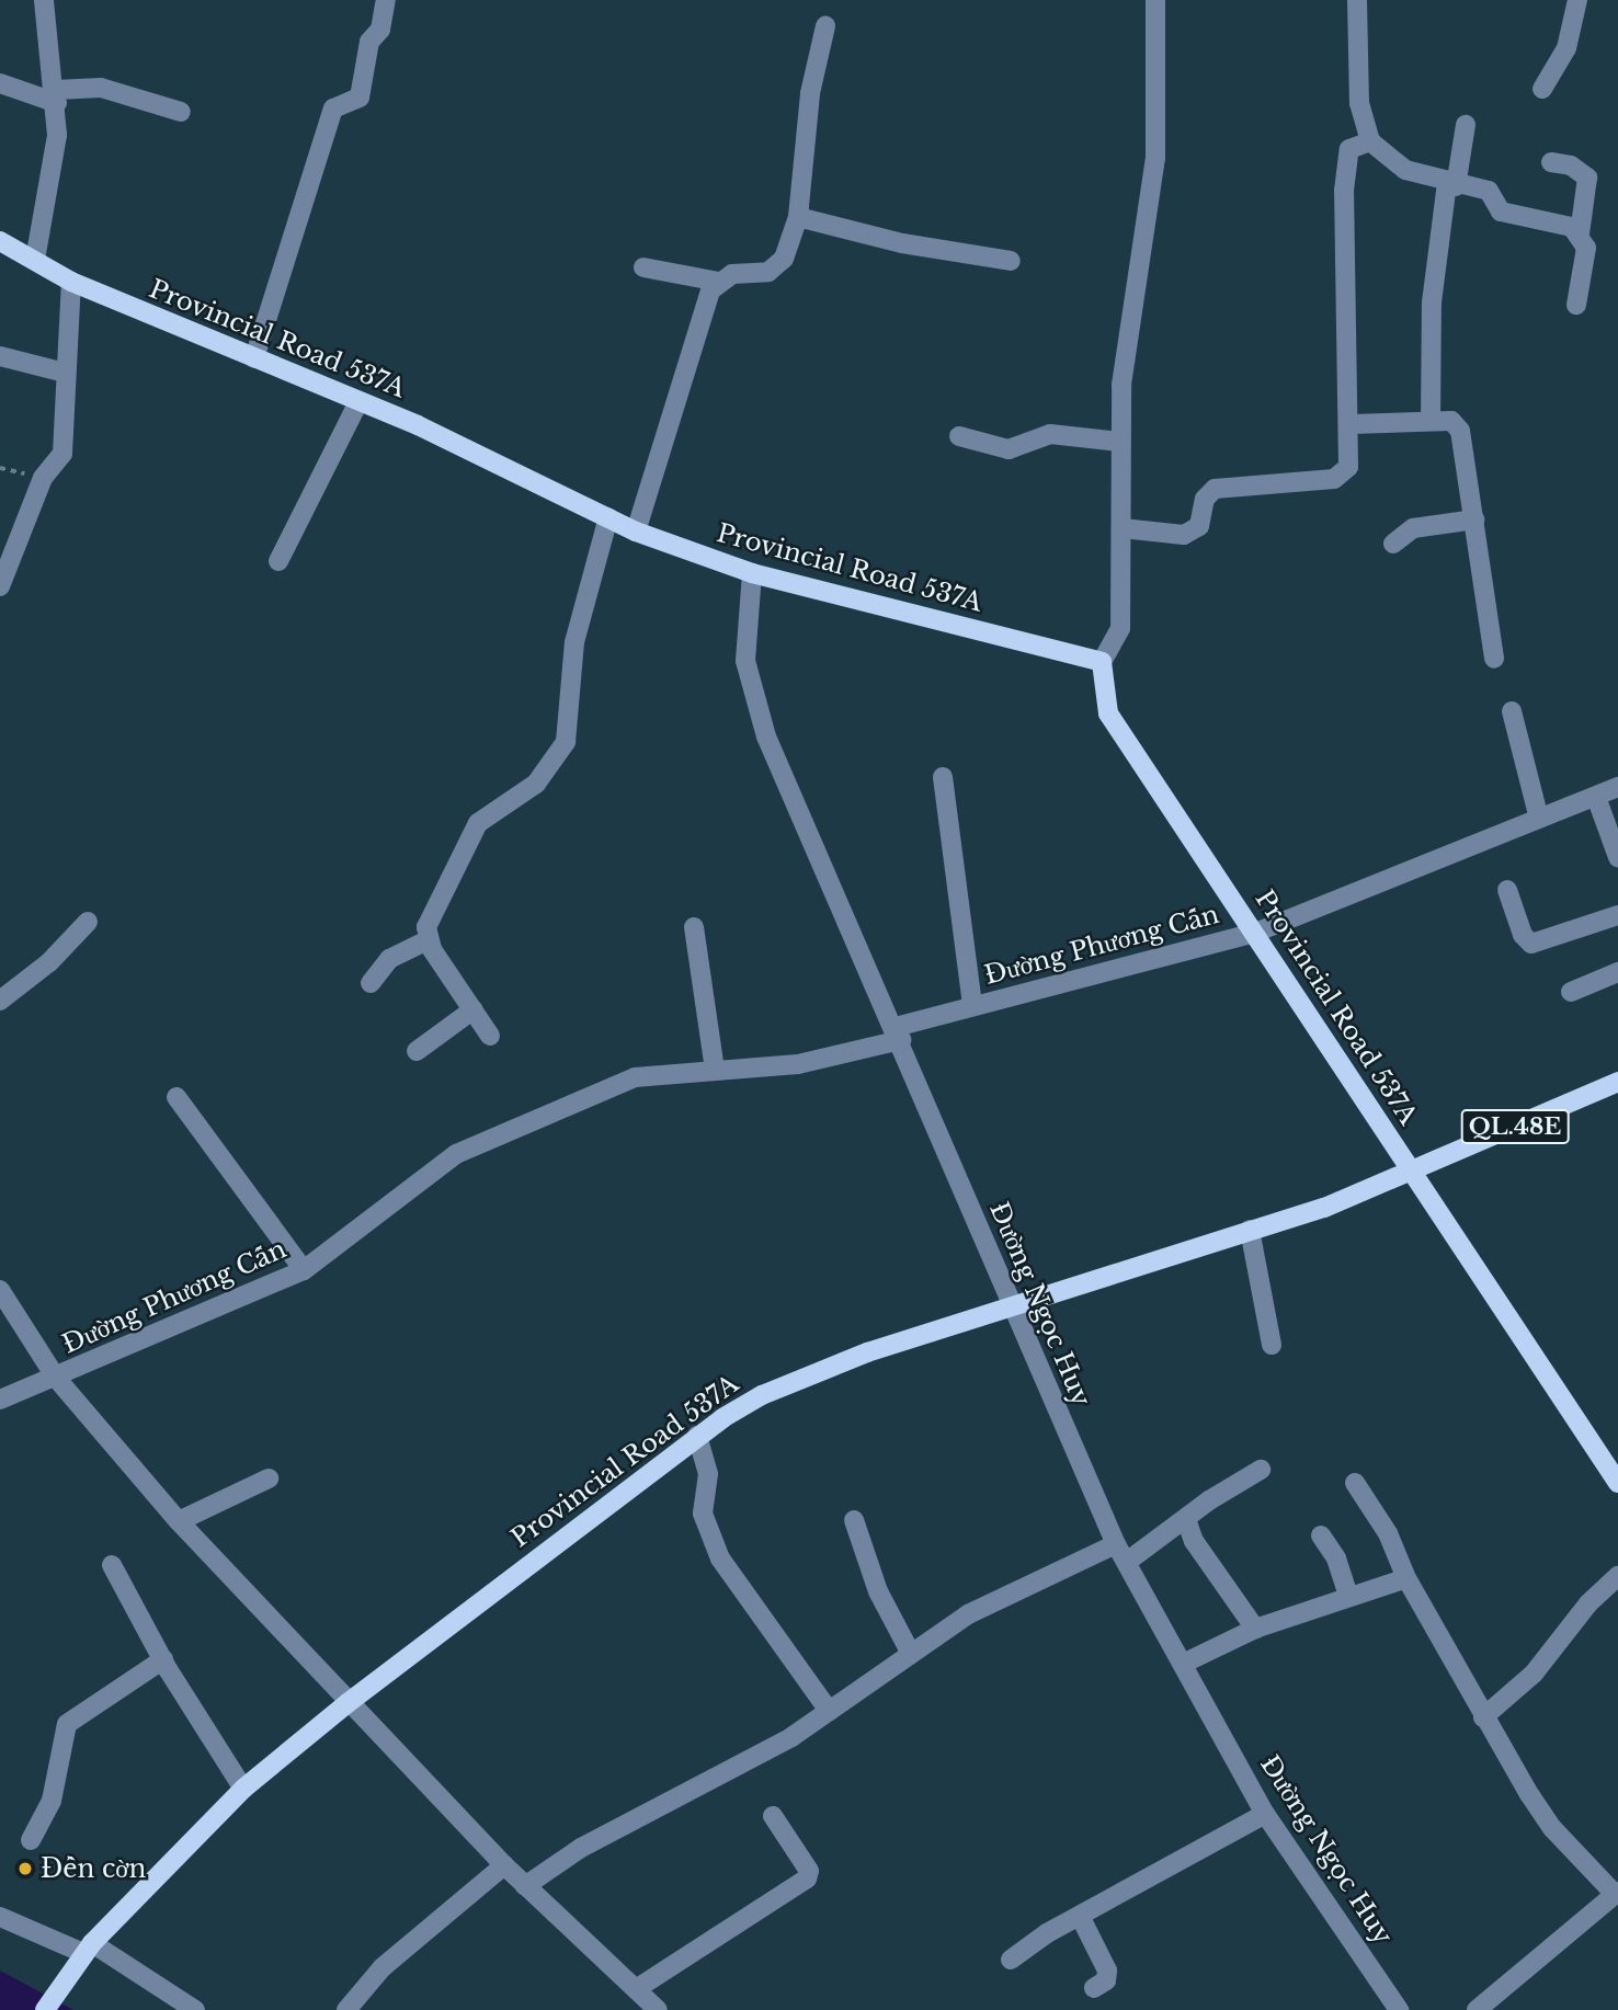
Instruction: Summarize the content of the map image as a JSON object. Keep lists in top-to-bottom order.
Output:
{
  "streets": {
    "main road": ["Provincial Road 537A", "QL.48E"],
    "street": ["Đường Phương Cấn", "Đường Ngọc Huy"]
  },
  "crossings": [
    ["Provincial Road 537A", "Đường Phương Cấn"],
    ["Provincial Road 537A", "QL.48E"],
    ["Provincial Road 537A", "Đường Ngọc Huy"],
    ["Đường Phương Cấn", "Đường Ngọc Huy"]
  ],
  "places": ["Đền cờn"]
}
